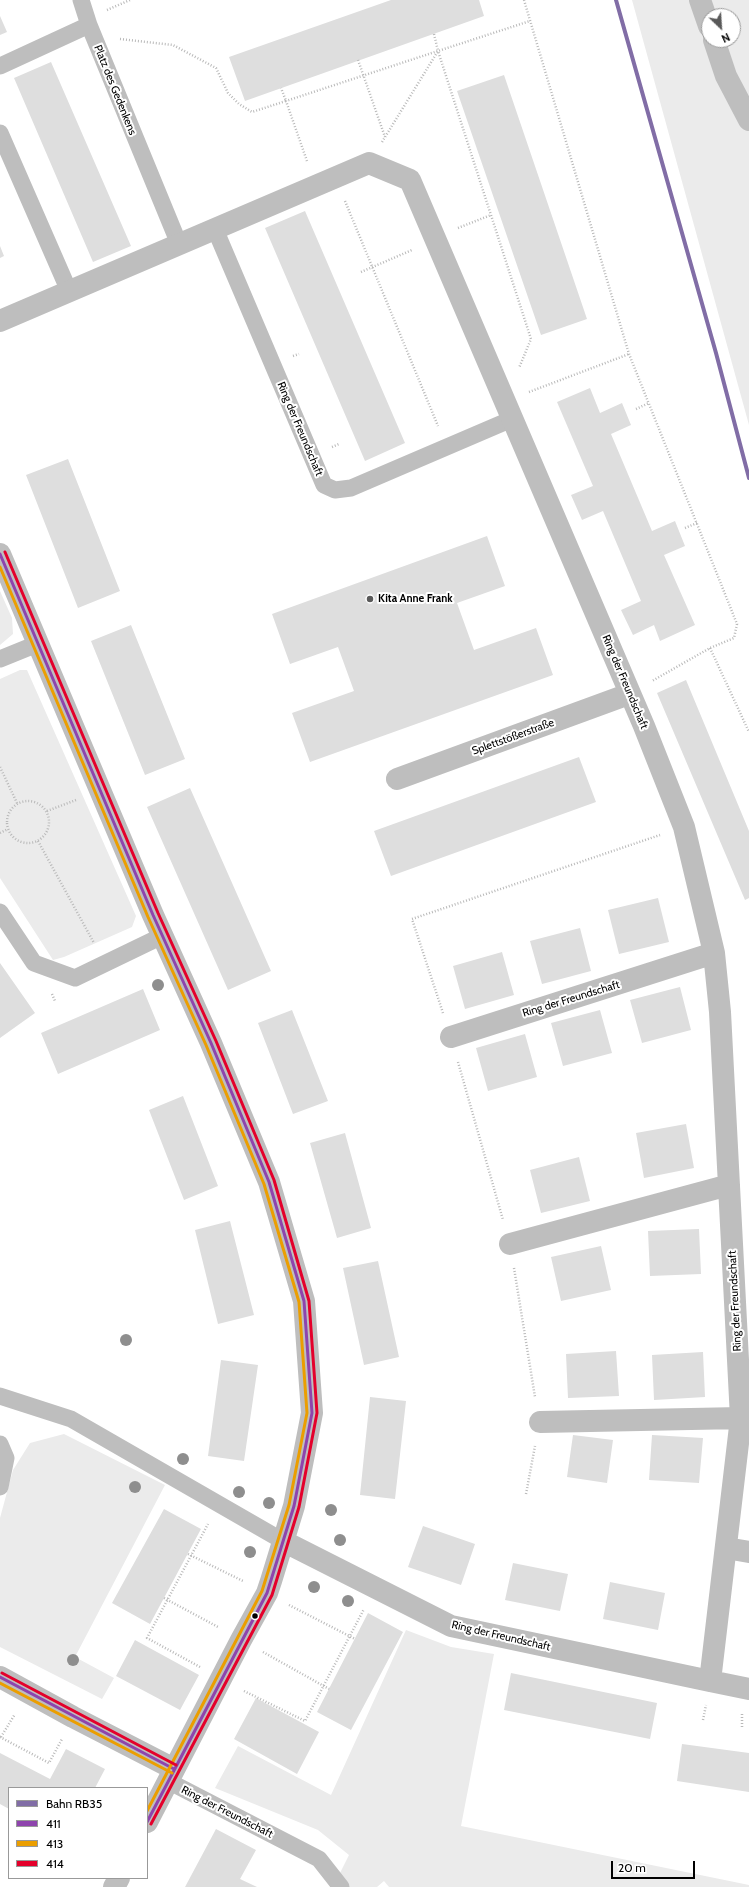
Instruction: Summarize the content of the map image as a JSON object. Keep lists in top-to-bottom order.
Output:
{
  "streets": {
    "street": ["Ring der Freundschaft", "Splettstößerstraße"],
    "lane": ["Platz des Gedenkens"]
  },
  "crossings": [
    ["Ring der Freundschaft", "Splettstößerstraße"]
  ],
  "places": ["Kita Anne Frank"],
  "lines": [
    "rail line RB35",
    "transit line 414",
    "transit line 411",
    "transit line 413"
  ],
  "legend": [
    "Bahn RB35",
    "411",
    "413",
    "414"
  ],
  "scale_bar": "20 m",
  "north": "bottom right"
}
